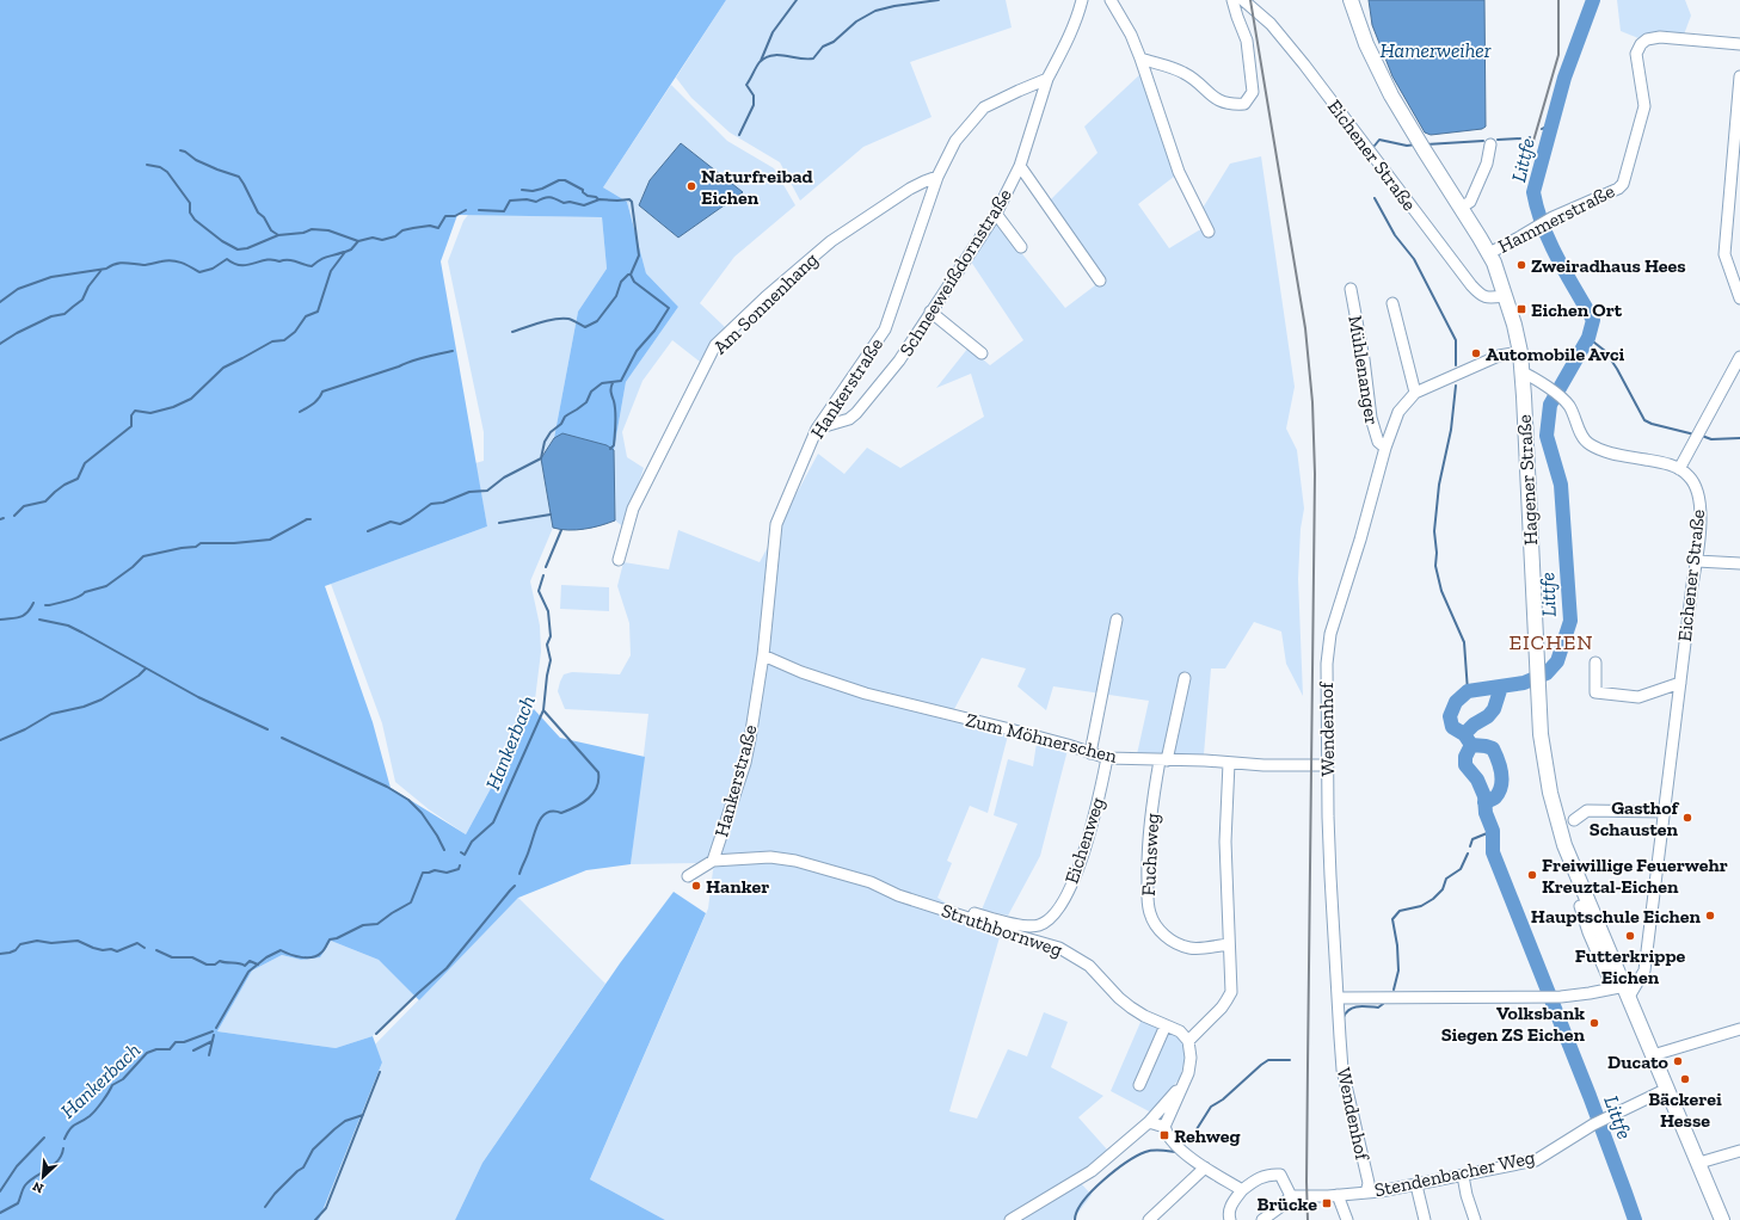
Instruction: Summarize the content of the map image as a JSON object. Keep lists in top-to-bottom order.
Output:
{
  "streets": {
    "main road": ["Hagener Straße"],
    "street": [
      "Eichener Straße",
      "Hammerstraße",
      "Schneeweißdornstraße",
      "Am Sonnenhang",
      "Mühlenanger",
      "Hankerstraße",
      "Wendenhof",
      "Zum Möhnerschen",
      "Eichenweg",
      "Fuchsweg",
      "Struthbornweg",
      "Stendenbacher Weg"
    ]
  },
  "crossings": [
    ["Eichener Straße", "Hagener Straße"],
    ["Hammerstraße", "Hagener Straße"],
    ["Schneeweißdornstraße", "Hankerstraße"],
    ["Am Sonnenhang", "Hankerstraße"],
    ["Mühlenanger", "Wendenhof"],
    ["Hankerstraße", "Zum Möhnerschen"],
    ["Hankerstraße", "Struthbornweg"],
    ["Hagener Straße", "Wendenhof"],
    ["Hagener Straße", "Stendenbacher Weg"],
    ["Wendenhof", "Zum Möhnerschen"],
    ["Wendenhof", "Stendenbacher Weg"],
    ["Zum Möhnerschen", "Eichenweg"],
    ["Zum Möhnerschen", "Fuchsweg"],
    ["Eichenweg", "Struthbornweg"]
  ],
  "districts": ["EICHEN"],
  "water": ["Hamerweiher", "Littfe", "Hankerbach"],
  "places": {
    "other": [
      "Naturfreibad Eichen",
      "Zweiradhaus Hees",
      "Automobile Avci",
      "Gasthof Schausten",
      "Freiwillige Feuerwehr Kreuztal-Eichen",
      "Hanker",
      "Hauptschule Eichen",
      "Futterkrippe Eichen",
      "Volksbank Siegen ZS Eichen",
      "Ducato",
      "Bäckerei Hesse"
    ],
    "transit": ["Eichen Ort", "Rehweg", "Brücke"]
  },
  "north": "bottom left"
}
